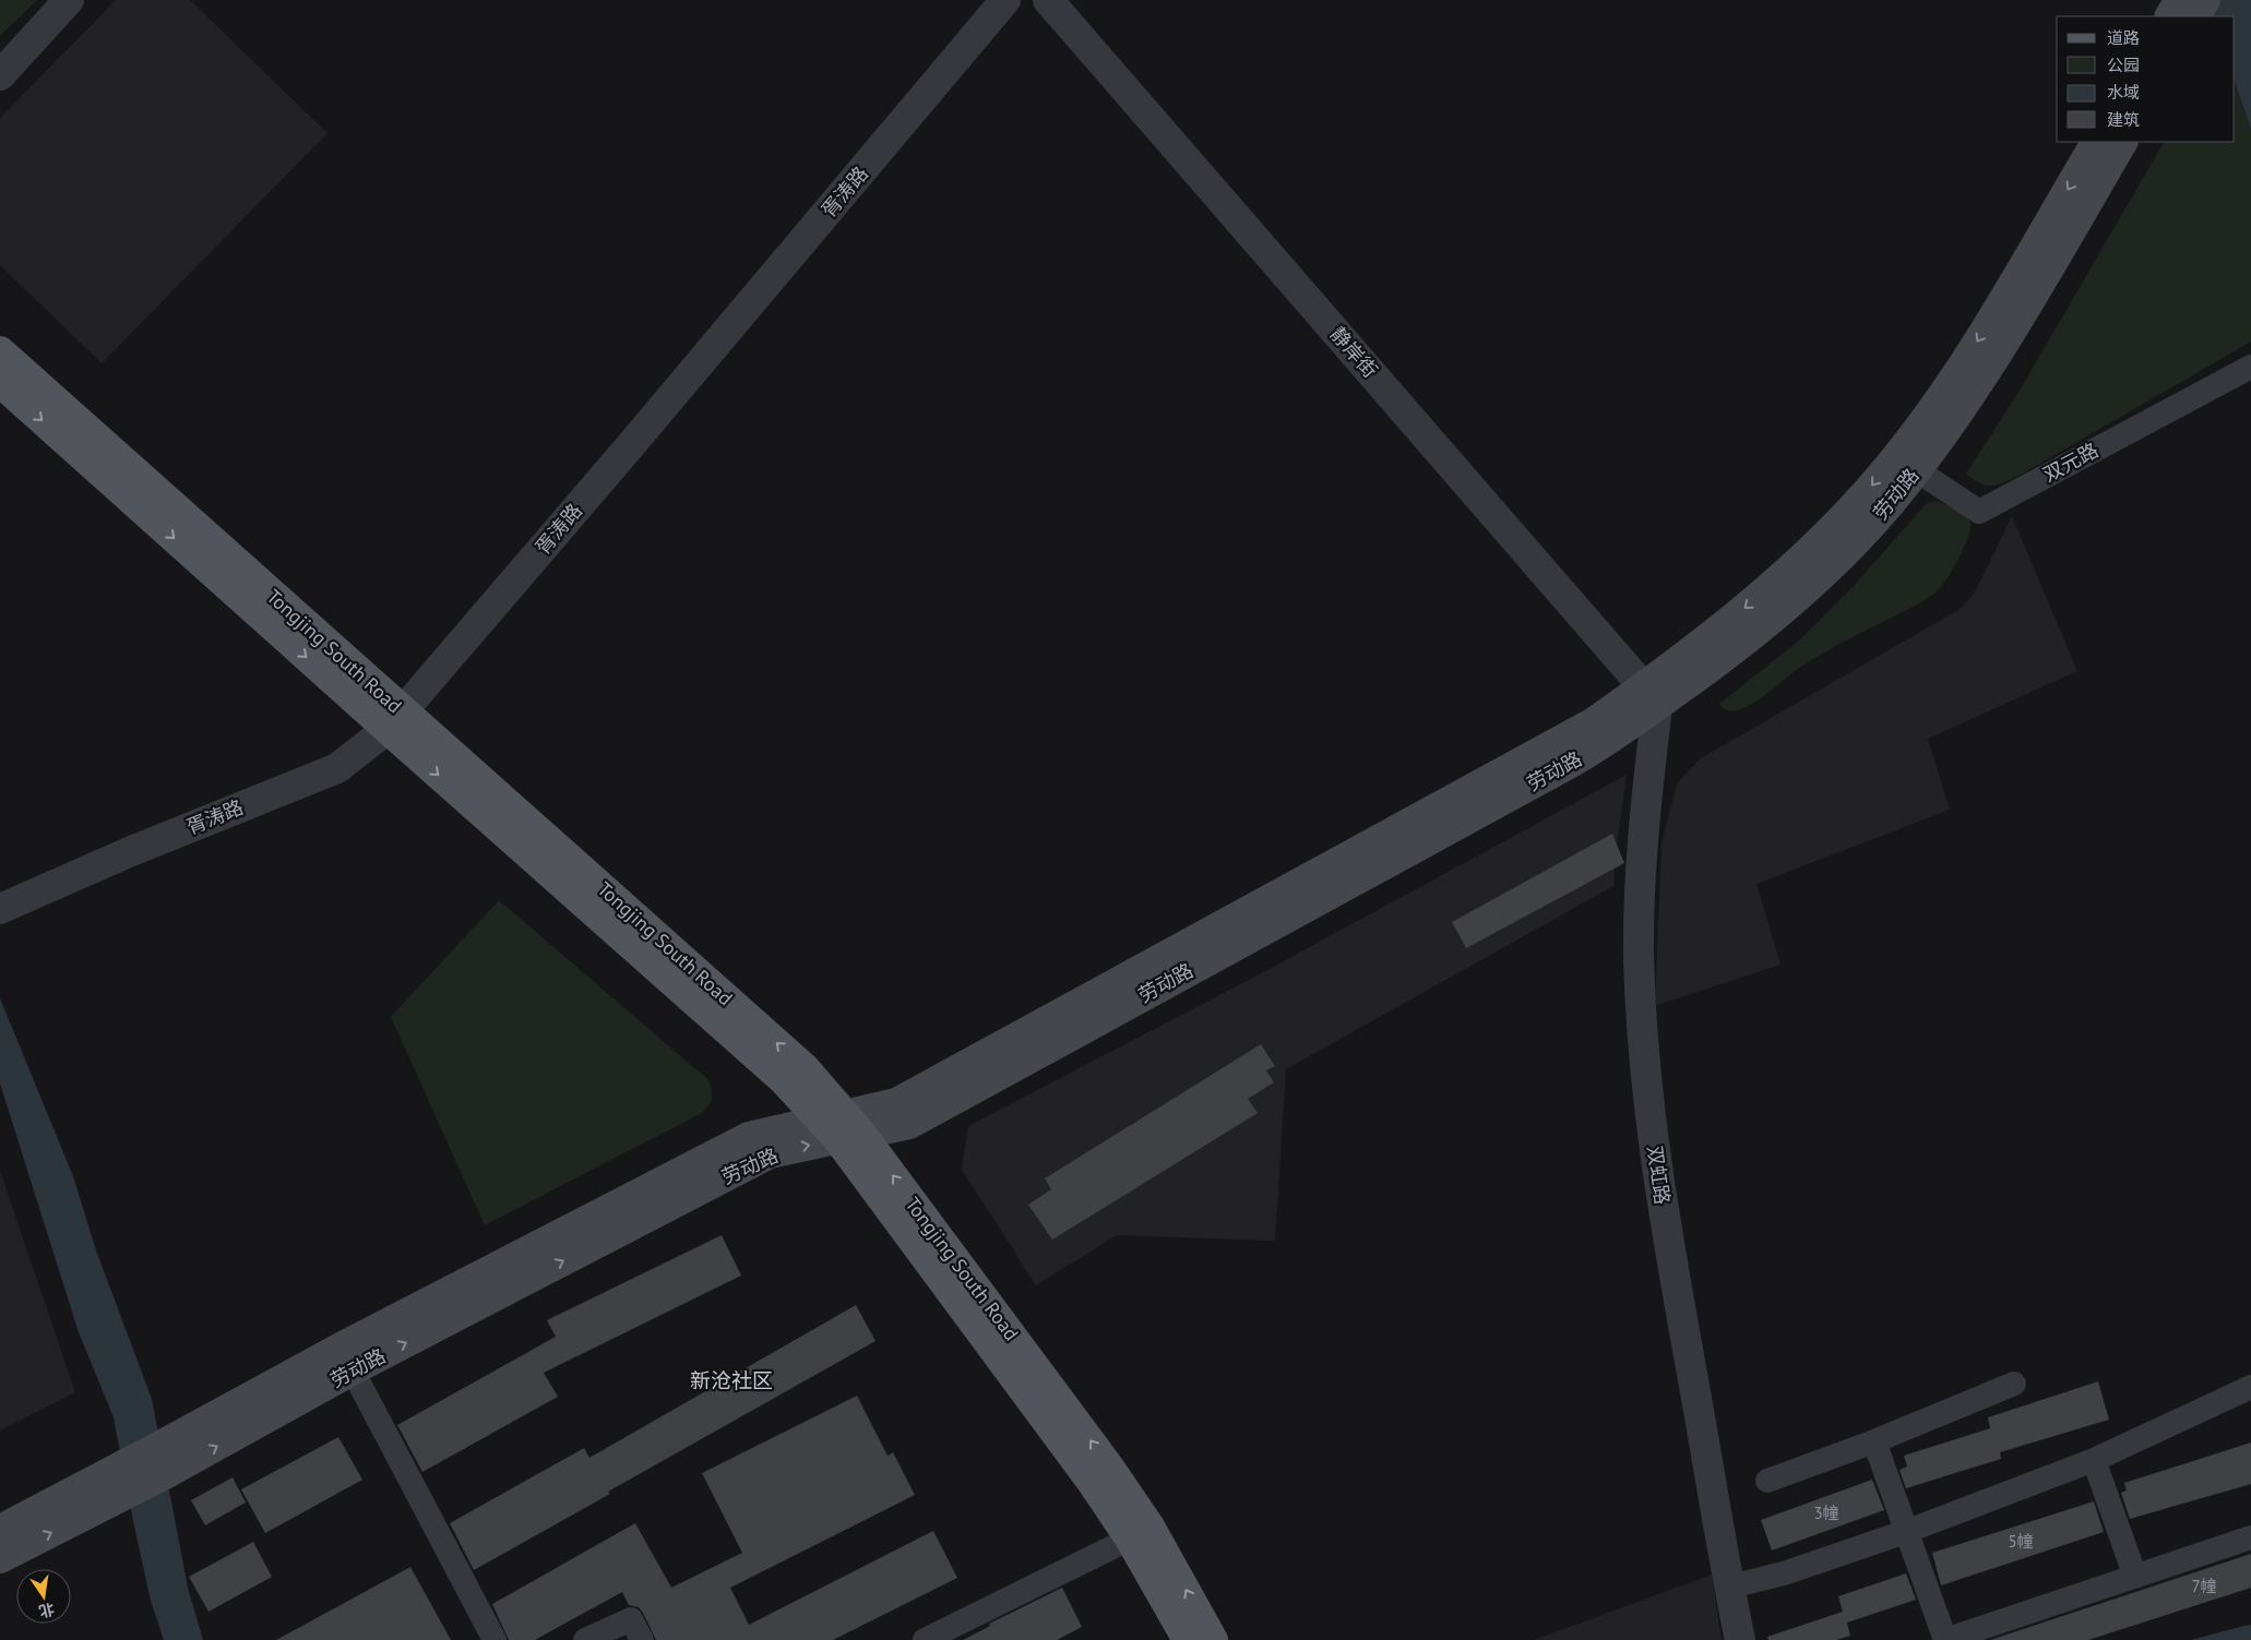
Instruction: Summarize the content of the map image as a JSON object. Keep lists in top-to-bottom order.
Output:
{
  "streets": {
    "main road": ["劳动路", "Tongjing South Road"],
    "street": [
      "胥涛路",
      "静岸街",
      "双元路",
      "双虹路"
    ]
  },
  "crossings": [
    ["胥涛路", "Tongjing South Road"],
    ["静岸街", "劳动路"],
    ["静岸街", "双虹路"],
    ["双元路", "劳动路"],
    ["劳动路", "Tongjing South Road"],
    ["劳动路", "双虹路"]
  ],
  "districts": ["新沧社区"],
  "house_numbers": ["3幢", "5幢", "7幢"],
  "legend": [
    "道路",
    "公园",
    "水域",
    "建筑"
  ],
  "north": "bottom"
}
